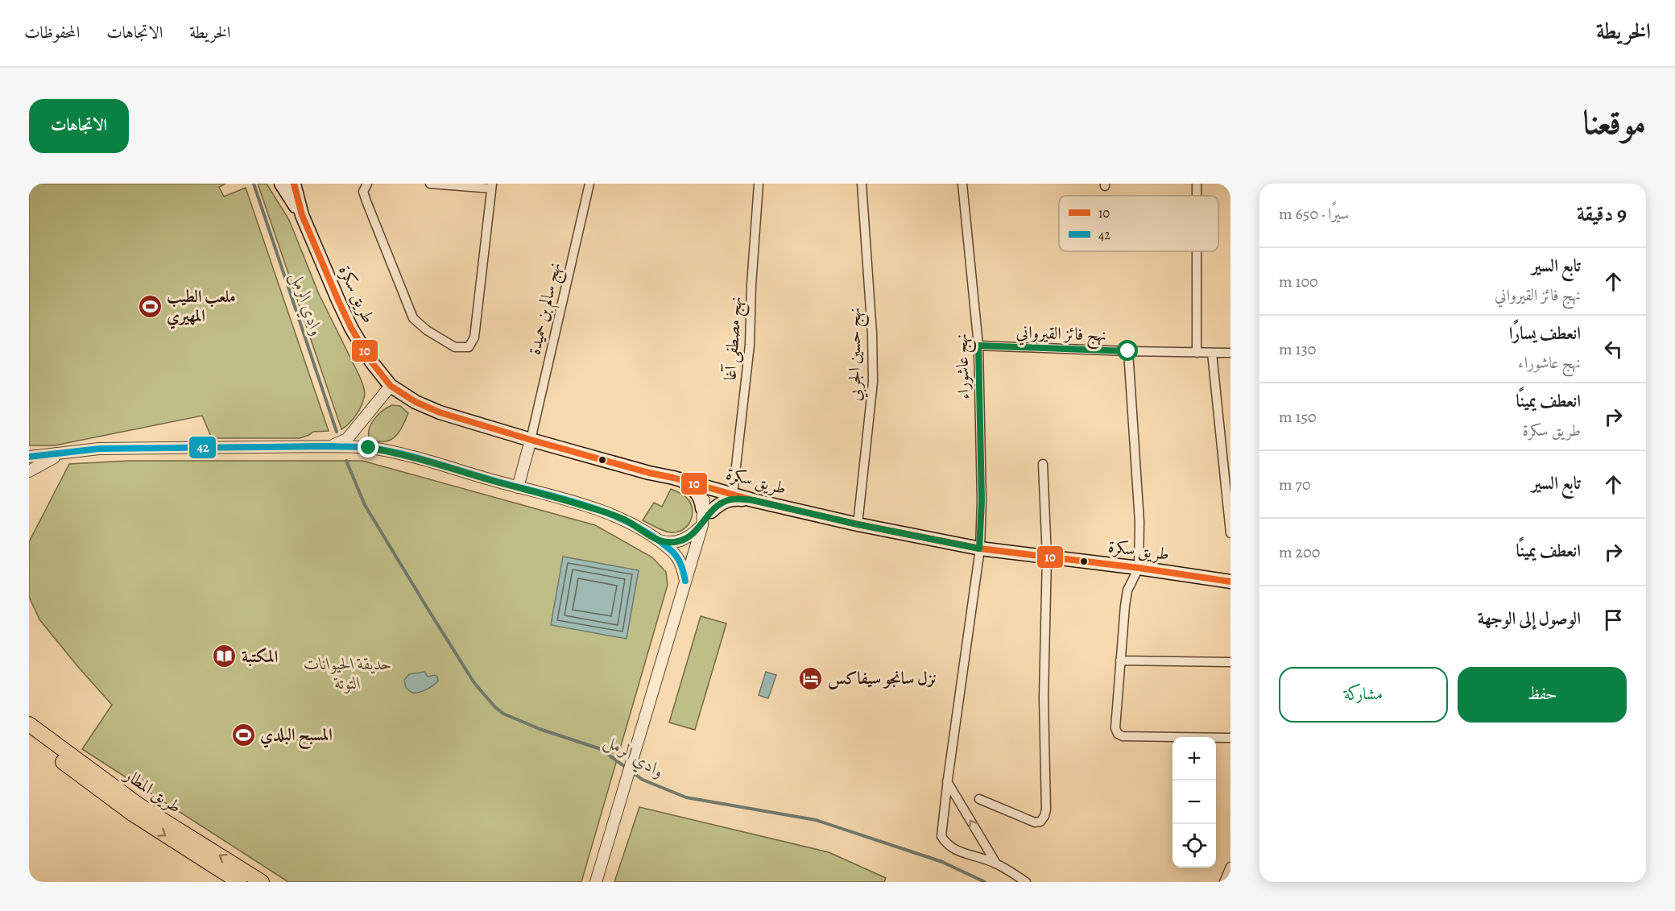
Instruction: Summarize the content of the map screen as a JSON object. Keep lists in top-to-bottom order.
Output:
{
  "streets": {
    "main road": ["طريق سكرة", "طريق المطار"],
    "street": [
      "نهج سالم بن حميدة",
      "نهج فائز القيرواني",
      "نهج مصطفى آغا",
      "نهج حسين الجربي",
      "نهج عاشوراء"
    ]
  },
  "crossings": [
    ["طريق سكرة", "نهج سالم بن حميدة"],
    ["طريق سكرة", "نهج مصطفى آغا"],
    ["طريق سكرة", "نهج حسين الجربي"],
    ["طريق سكرة", "نهج عاشوراء"],
    ["نهج فائز القيرواني", "نهج عاشوراء"]
  ],
  "water": ["وادي الرمل"],
  "parks": ["حديقة الحيوانات التوتة"],
  "places": {
    "sports": ["ملعب الطيب المهيري", "المسبح البلدي"],
    "library": ["المكتبة"],
    "hotel": ["نزل سانجو سيفاكس"]
  },
  "lines": ["transit line 10", "transit line 42"],
  "legend": ["10", "42"],
  "page": {
    "header": "الخريطة",
    "nav": ["الخريطة", "الاتجاهات", "المحفوظات"],
    "title": "موقعنا",
    "buttons": [
      "الاتجاهات",
      ["حفظ", "مشاركة"]
    ],
    "heading": ["9 دقيقة", "سيرًا · 650 m"],
    "list": [
      ["تابع السير", "نهج فائز القيرواني", "100 m"],
      ["انعطف يسارًا", "نهج عاشوراء", "130 m"],
      ["انعطف يمينًا", "طريق سكرة", "150 m"],
      ["تابع السير", "70 m"],
      ["انعطف يمينًا", "200 m"],
      "الوصول إلى الوجهة"
    ],
    "map_buttons": ["+", "−"]
  }
}
